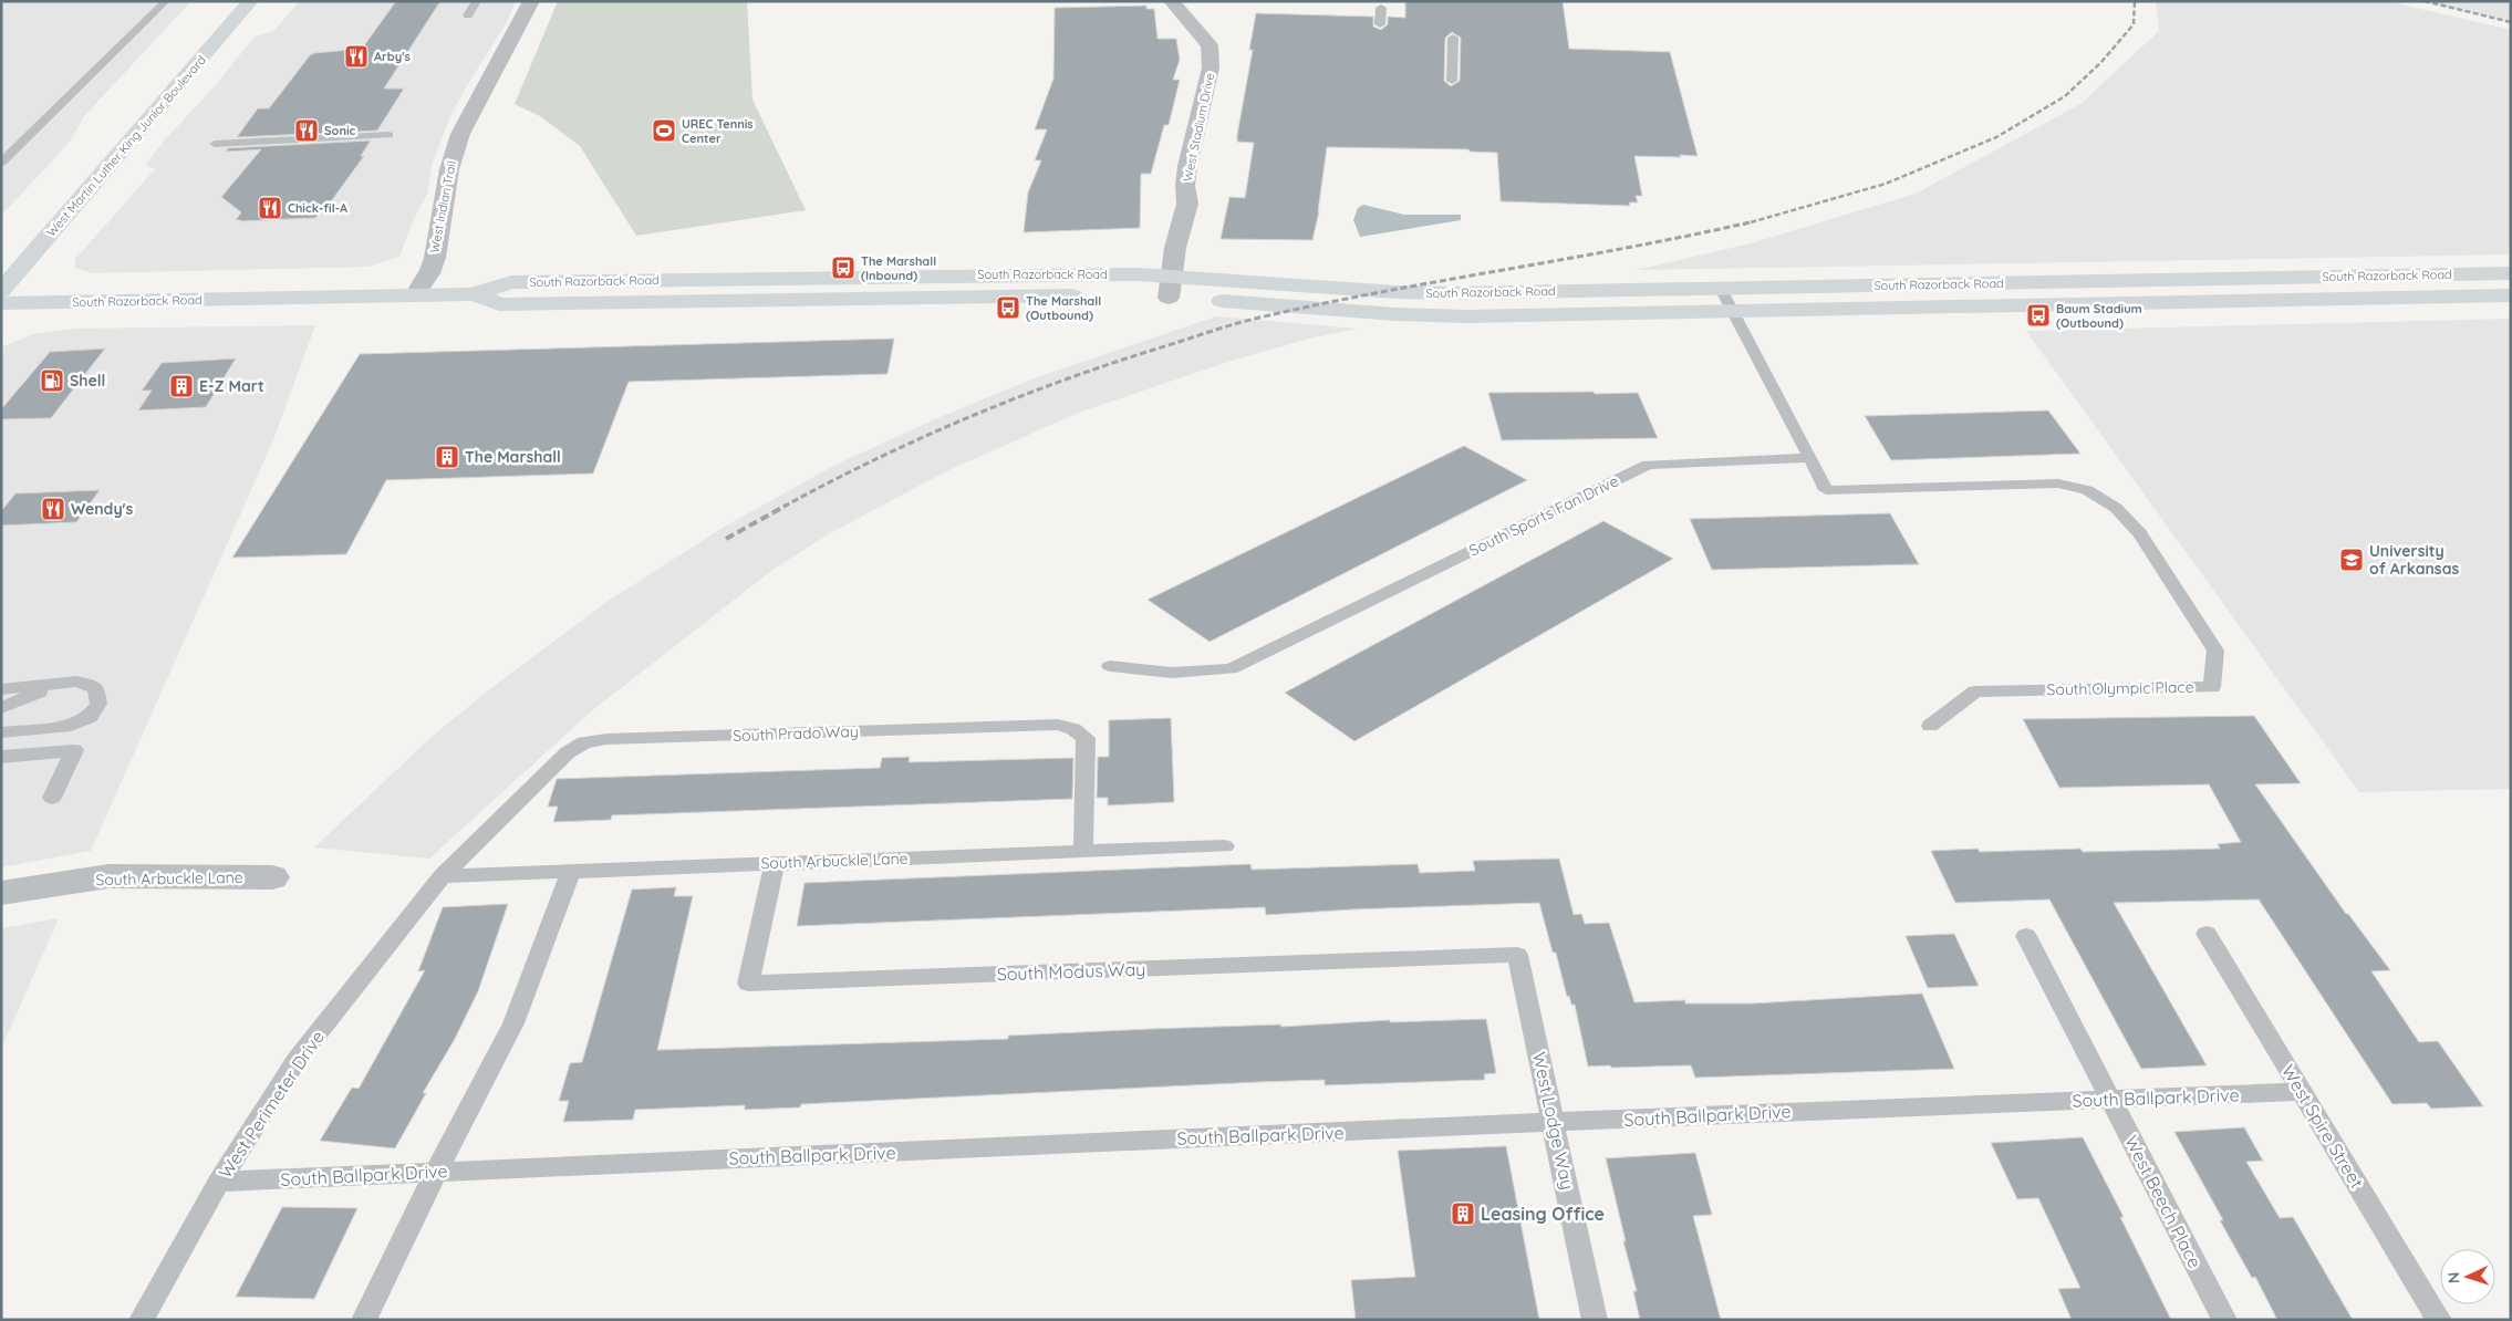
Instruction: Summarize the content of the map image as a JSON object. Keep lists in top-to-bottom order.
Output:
{
  "streets": {
    "main road": ["West Martin Luther King Junior Boulevard", "South Razorback Road"],
    "street": ["West Stadium Drive", "West Indian Trail", "South Arbuckle Lane"],
    "lane": [
      "South Sports Fan Drive",
      "South Olympic Place",
      "South Prado Way",
      "South Modus Way",
      "South Ballpark Drive",
      "West Perimeter Drive",
      "West Lodge Way",
      "West Spire Street",
      "West Beech Place"
    ]
  },
  "crossings": [
    ["West Stadium Drive", "South Razorback Road"],
    ["West Indian Trail", "South Razorback Road"],
    ["South Sports Fan Drive", "South Olympic Place"],
    ["South Prado Way", "South Arbuckle Lane"],
    ["South Prado Way", "West Perimeter Drive"],
    ["South Arbuckle Lane", "South Modus Way"],
    ["South Arbuckle Lane", "West Perimeter Drive"],
    ["South Modus Way", "West Lodge Way"],
    ["South Ballpark Drive", "West Perimeter Drive"],
    ["South Ballpark Drive", "West Lodge Way"],
    ["South Ballpark Drive", "West Spire Street"],
    ["South Ballpark Drive", "West Beech Place"]
  ],
  "places": {
    "restaurant": [
      "Arby's",
      "Sonic",
      "Chick-fil-A",
      "Wendy's"
    ],
    "sports": ["UREC Tennis Center"],
    "bus stop": ["The Marshall (Inbound)", "The Marshall (Outbound)", "Baum Stadium (Outbound)"],
    "fuel station": ["Shell"],
    "building": ["E-Z Mart", "The Marshall", "Leasing Office"],
    "school or university": ["University of Arkansas"]
  },
  "north": "left"
}
